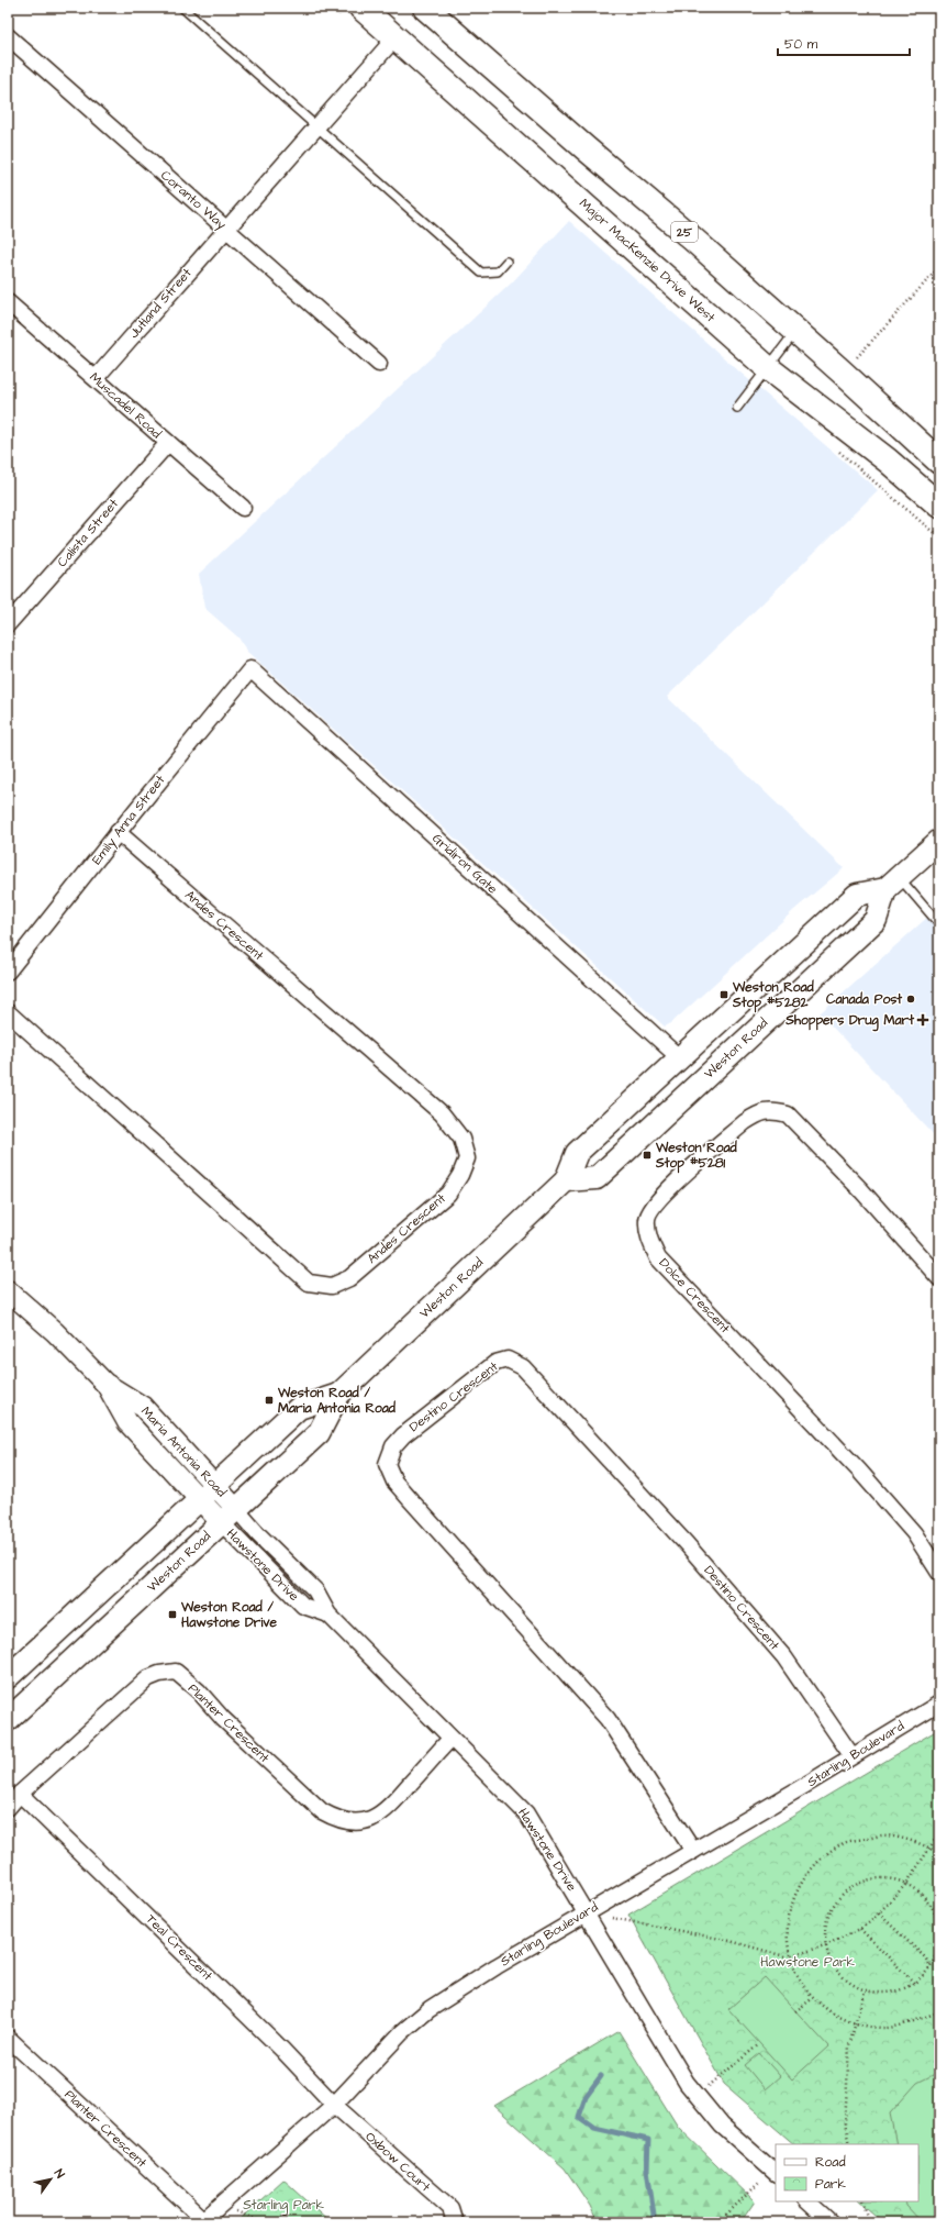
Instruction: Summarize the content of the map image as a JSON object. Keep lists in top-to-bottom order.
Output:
{
  "streets": {
    "main road": ["25", "Major MacKenzie Drive West", "Weston Road"],
    "street": [
      "Coranto Way",
      "Jutland Street",
      "Muscadel Road",
      "Calista Street",
      "Emily Anna Street",
      "Gridiron Gate",
      "Andes Crescent",
      "Dolce Crescent",
      "Destino Crescent",
      "Maria Antonia Road",
      "Hawstone Drive",
      "Planter Crescent",
      "Starling Boulevard",
      "Teal Crescent",
      "Oxbow Court"
    ]
  },
  "crossings": [
    ["Coranto Way", "Jutland Street"],
    ["Major MacKenzie Drive West", "Jutland Street"],
    ["Jutland Street", "Muscadel Road"],
    ["Muscadel Road", "Calista Street"],
    ["Emily Anna Street", "Gridiron Gate"],
    ["Emily Anna Street", "Andes Crescent"],
    ["Gridiron Gate", "Weston Road"],
    ["Weston Road", "Maria Antonia Road"],
    ["Weston Road", "Hawstone Drive"],
    ["Destino Crescent", "Starling Boulevard"],
    ["Maria Antonia Road", "Hawstone Drive"],
    ["Hawstone Drive", "Planter Crescent"],
    ["Hawstone Drive", "Starling Boulevard"],
    ["Planter Crescent", "Starling Boulevard"],
    ["Planter Crescent", "Teal Crescent"],
    ["Starling Boulevard", "Teal Crescent"],
    ["Starling Boulevard", "Oxbow Court"],
    ["Teal Crescent", "Oxbow Court"]
  ],
  "parks": ["Hawstone Park", "Starling Park"],
  "places": {
    "transit": [
      "Weston Road Stop #5282",
      "Weston Road Stop #5281",
      "Weston Road / Maria Antonia Road",
      "Weston Road / Hawstone Drive"
    ],
    "other": ["Canada Post"],
    "health": ["Shoppers Drug Mart"]
  },
  "legend": ["Road", "Park"],
  "scale_bar": "50 m",
  "north": "top right"
}
